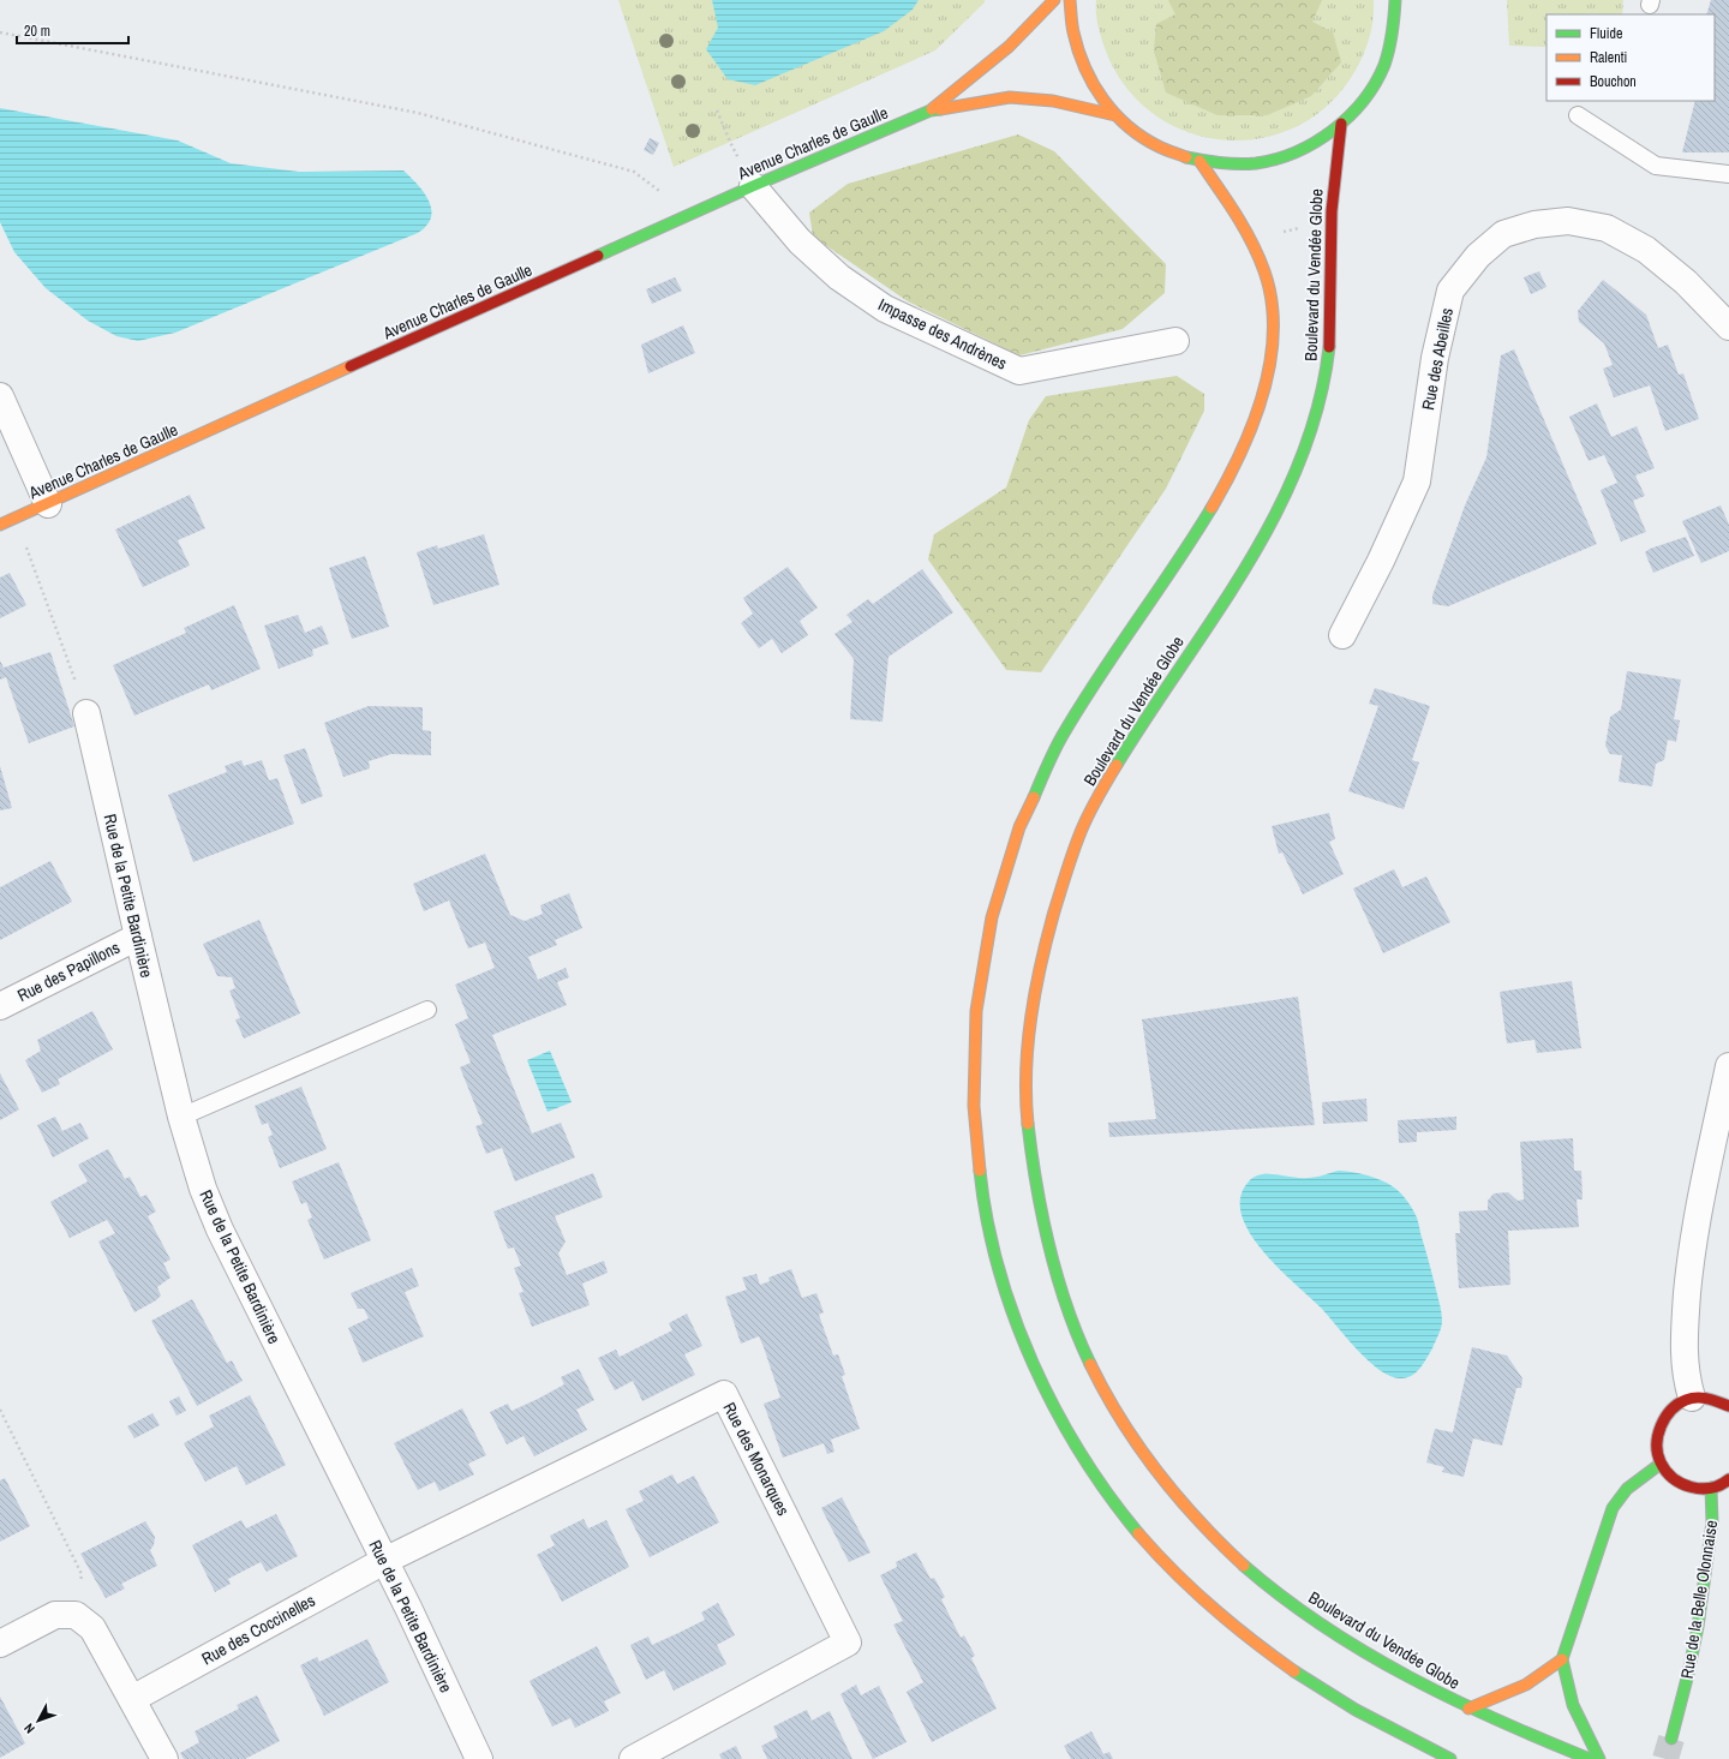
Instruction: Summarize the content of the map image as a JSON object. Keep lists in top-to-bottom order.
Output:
{
  "streets": {
    "main road": ["Avenue Charles de Gaulle", "Boulevard du Vendée Globe", "Rue de la Belle Olonnaise"],
    "street": [
      "Impasse des Andrènes",
      "Rue des Abeilles",
      "Rue de la Petite Bardinière",
      "Rue des Papillons",
      "Rue des Monarques",
      "Rue des Coccinelles"
    ]
  },
  "crossings": [
    ["Avenue Charles de Gaulle", "Impasse des Andrènes"],
    ["Rue de la Petite Bardinière", "Rue des Papillons"],
    ["Rue de la Petite Bardinière", "Rue des Monarques"],
    ["Rue de la Petite Bardinière", "Rue des Coccinelles"],
    ["Rue des Monarques", "Rue des Coccinelles"]
  ],
  "legend": ["Fluide", "Ralenti", "Bouchon"],
  "scale_bar": "20 m",
  "north": "bottom left"
}
